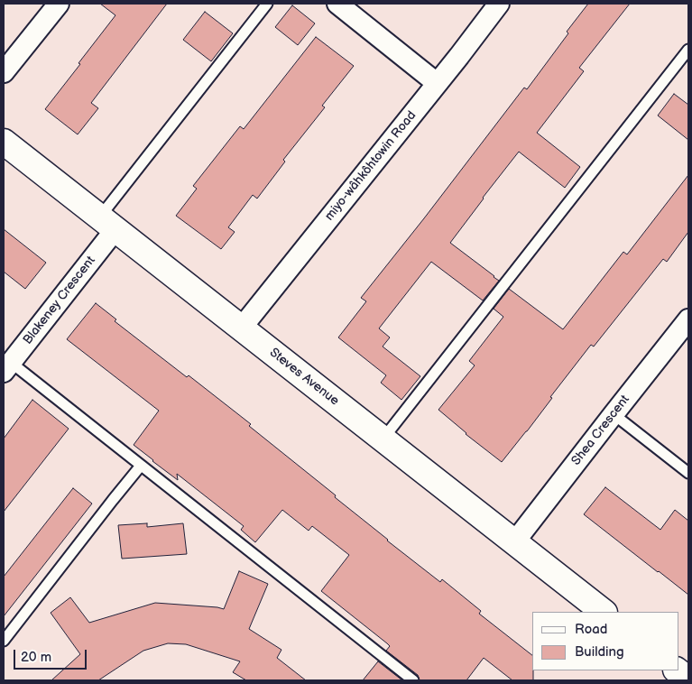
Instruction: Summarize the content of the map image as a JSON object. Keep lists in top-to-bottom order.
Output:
{
  "streets": {
    "street": [
      "miyo-wâhkôhtowin Road",
      "Blakeney Crescent",
      "Steves Avenue",
      "Shea Crescent"
    ]
  },
  "crossings": [
    ["miyo-wâhkôhtowin Road", "Steves Avenue"],
    ["Blakeney Crescent", "Steves Avenue"],
    ["Steves Avenue", "Shea Crescent"]
  ],
  "legend": ["Road", "Building"],
  "scale_bar": "20 m"
}
